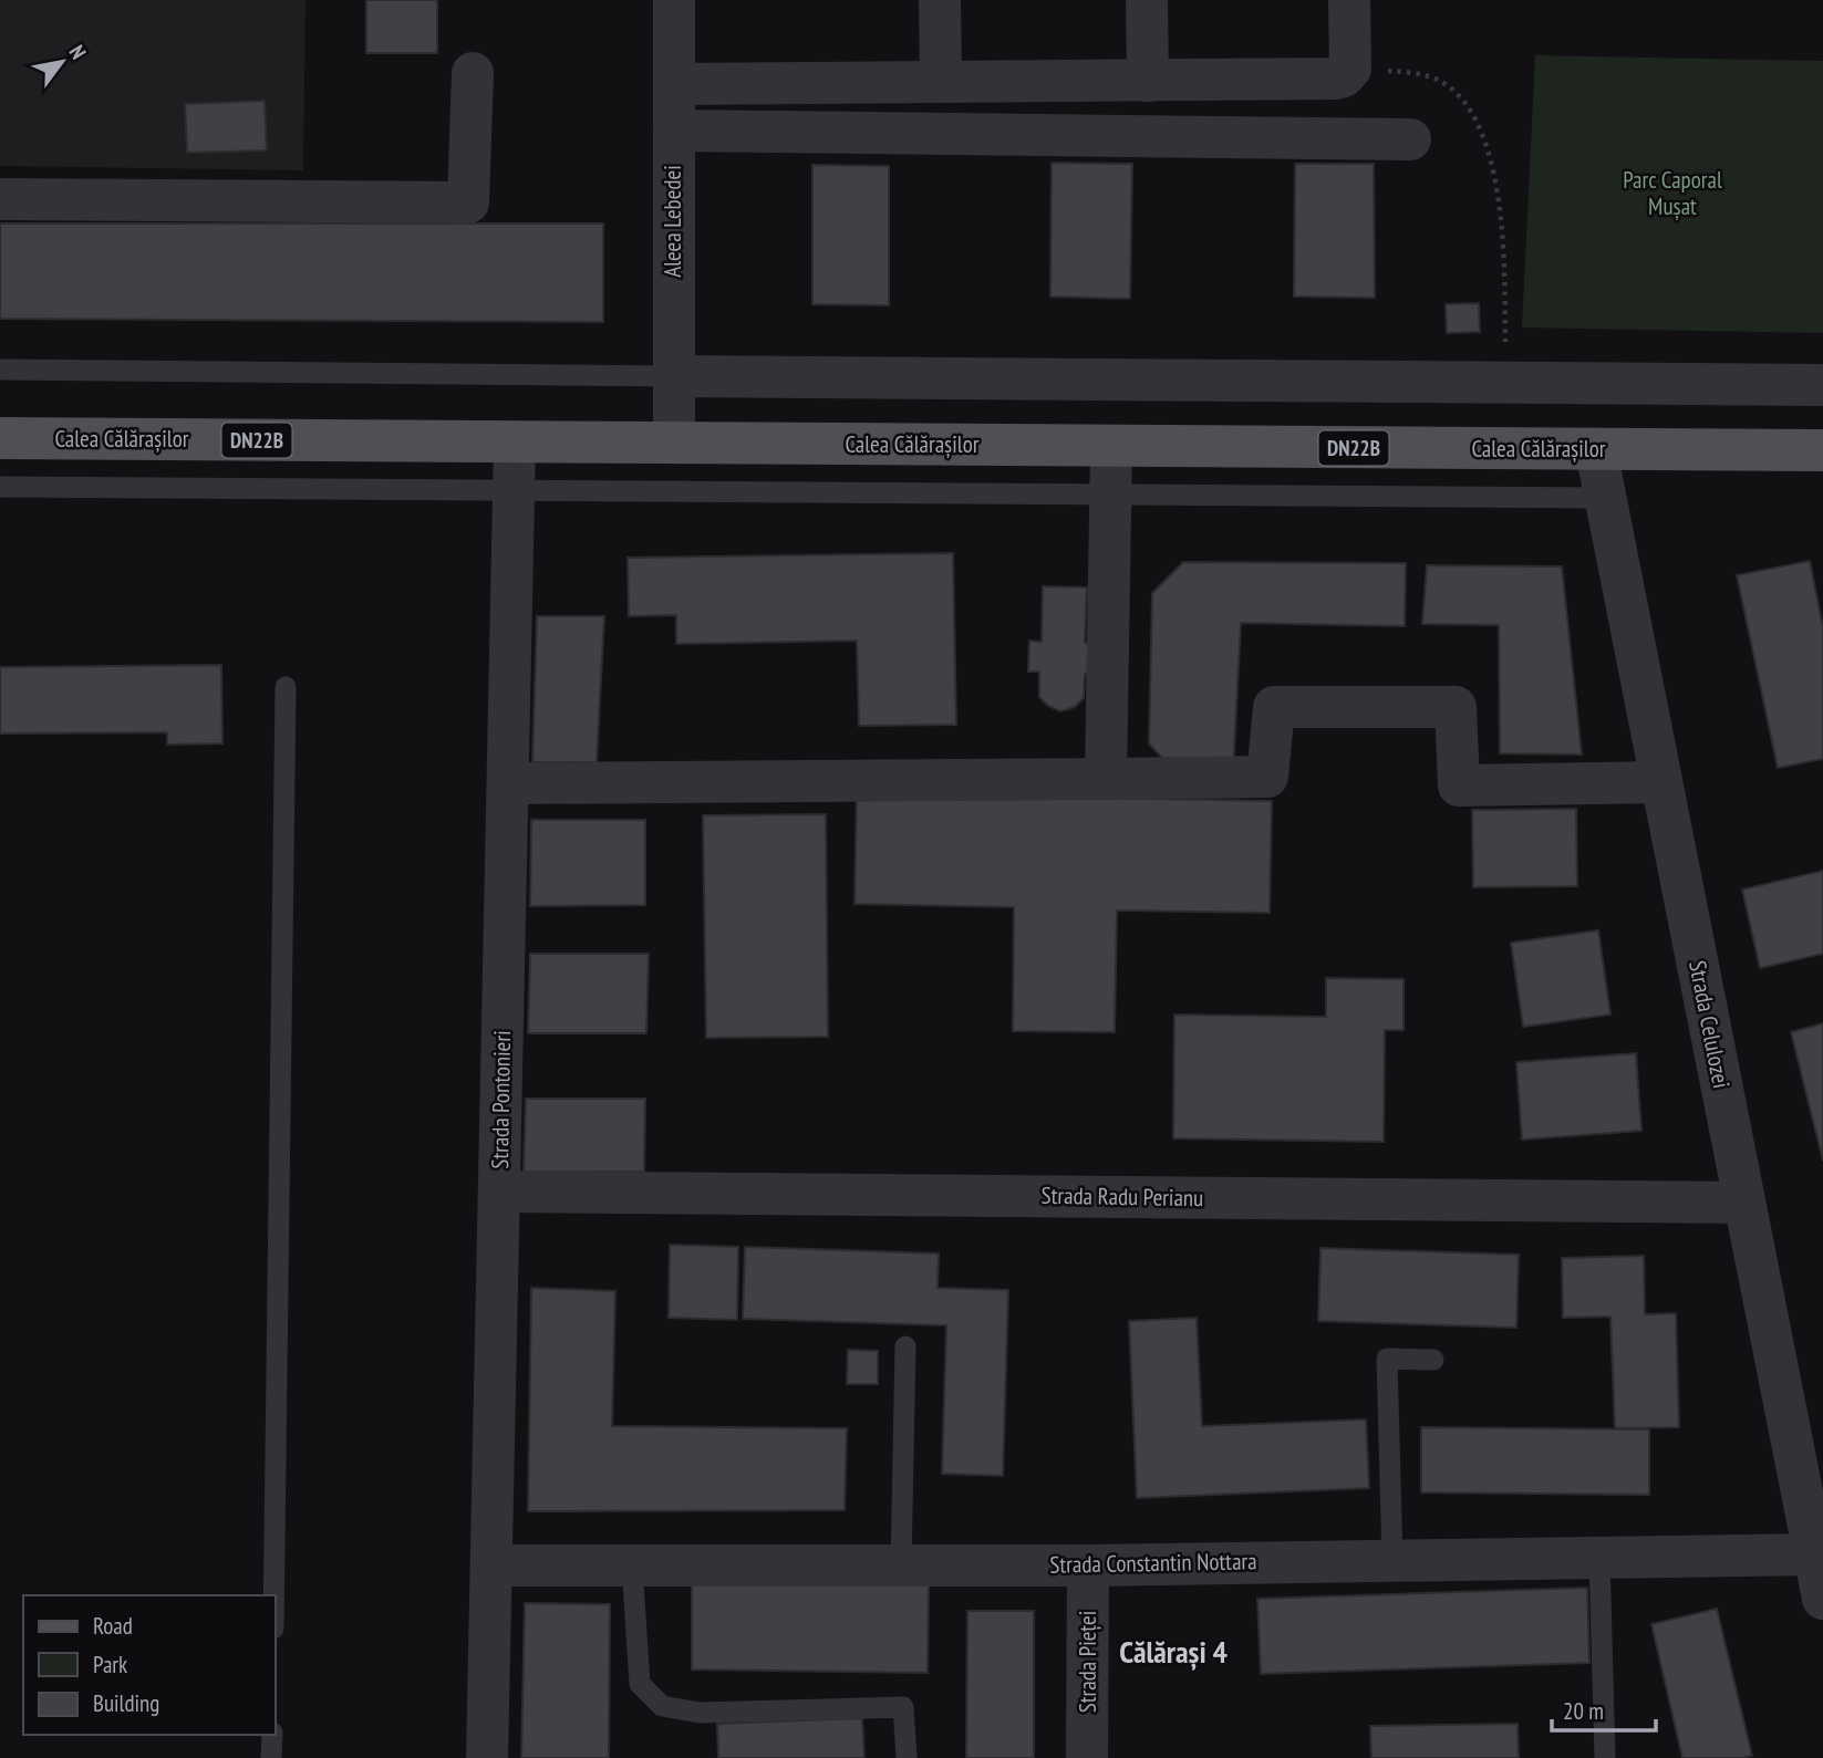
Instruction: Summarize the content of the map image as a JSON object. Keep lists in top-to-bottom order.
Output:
{
  "streets": {
    "main road": ["Calea Călărașilor", "DN22B"],
    "street": [
      "Aleea Lebedei",
      "Strada Celulozei",
      "Strada Pontonieri",
      "Strada Radu Perianu",
      "Strada Constantin Nottara",
      "Strada Pieței"
    ]
  },
  "crossings": [
    ["Aleea Lebedei", "Calea Călărașilor"],
    ["Calea Călărașilor", "Strada Celulozei"],
    ["Calea Călărașilor", "Strada Pontonieri"],
    ["Strada Celulozei", "Strada Radu Perianu"],
    ["Strada Celulozei", "Strada Constantin Nottara"],
    ["Strada Pontonieri", "Strada Radu Perianu"],
    ["Strada Pontonieri", "Strada Constantin Nottara"],
    ["Strada Constantin Nottara", "Strada Pieței"]
  ],
  "districts": ["Călărași 4"],
  "parks": ["Parc Caporal Mușat"],
  "legend": ["Road", "Park", "Building"],
  "scale_bar": "20 m",
  "north": "top right"
}
